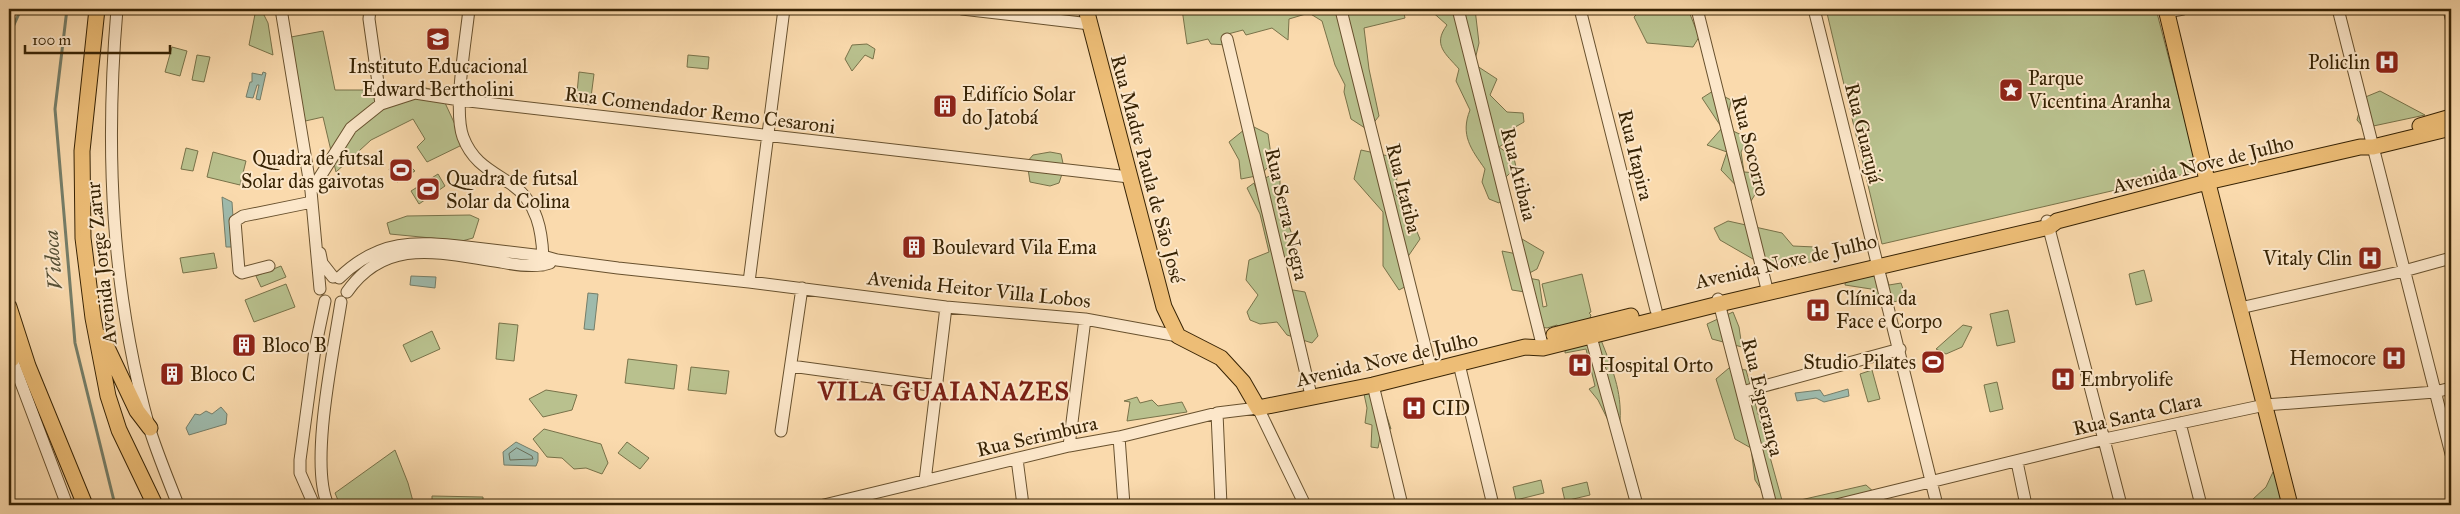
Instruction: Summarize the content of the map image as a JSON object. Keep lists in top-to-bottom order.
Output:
{
  "streets": {
    "main road": [
      "Avenida Nove de Julho",
      "Rua Madre Paula de São José",
      "Avenida Jorge Zarur",
      "Avenida Heitor Villa Lobos"
    ],
    "street": [
      "Rua Comendador Remo Cesaroni",
      "Rua Guarujá",
      "Rua Socorro",
      "Rua Itapira",
      "Rua Atibaia",
      "Rua Itatiba",
      "Rua Serra Negra",
      "Rua Esperança",
      "Rua Santa Clara",
      "Rua Serimbura"
    ]
  },
  "crossings": [
    ["Rua Comendador Remo Cesaroni", "Rua Madre Paula de São José"],
    ["Rua Guarujá", "Avenida Nove de Julho"],
    ["Rua Guarujá", "Rua Santa Clara"],
    ["Rua Socorro", "Avenida Nove de Julho"],
    ["Rua Itapira", "Avenida Nove de Julho"],
    ["Avenida Nove de Julho", "Rua Atibaia"],
    ["Avenida Nove de Julho", "Rua Itatiba"],
    ["Avenida Nove de Julho", "Rua Serra Negra"],
    ["Avenida Nove de Julho", "Avenida Heitor Villa Lobos"],
    ["Avenida Nove de Julho", "Rua Esperança"],
    ["Avenida Nove de Julho", "Rua Serimbura"],
    ["Rua Madre Paula de São José", "Avenida Heitor Villa Lobos"],
    ["Avenida Heitor Villa Lobos", "Rua Serimbura"]
  ],
  "districts": ["VILA GUAIANAZES"],
  "water": ["Vidoca"],
  "places": {
    "school or university": ["Instituto Educacional Edward Bertholini"],
    "hospital": [
      "Policlin",
      "Vitaly Clin",
      "Clínica da Face e Corpo",
      "Hemocore",
      "Hospital Orto",
      "Embryolife",
      "CID"
    ],
    "place": ["Parque Vicentina Aranha"],
    "building": [
      "Edifício Solar do Jatobá",
      "Boulevard Vila Ema",
      "Bloco B",
      "Bloco C"
    ],
    "sports": ["Quadra de futsal Solar das gaivotas", "Quadra de futsal Solar da Colina", "Studio Pilates"]
  },
  "scale_bar": "100 m"
}
